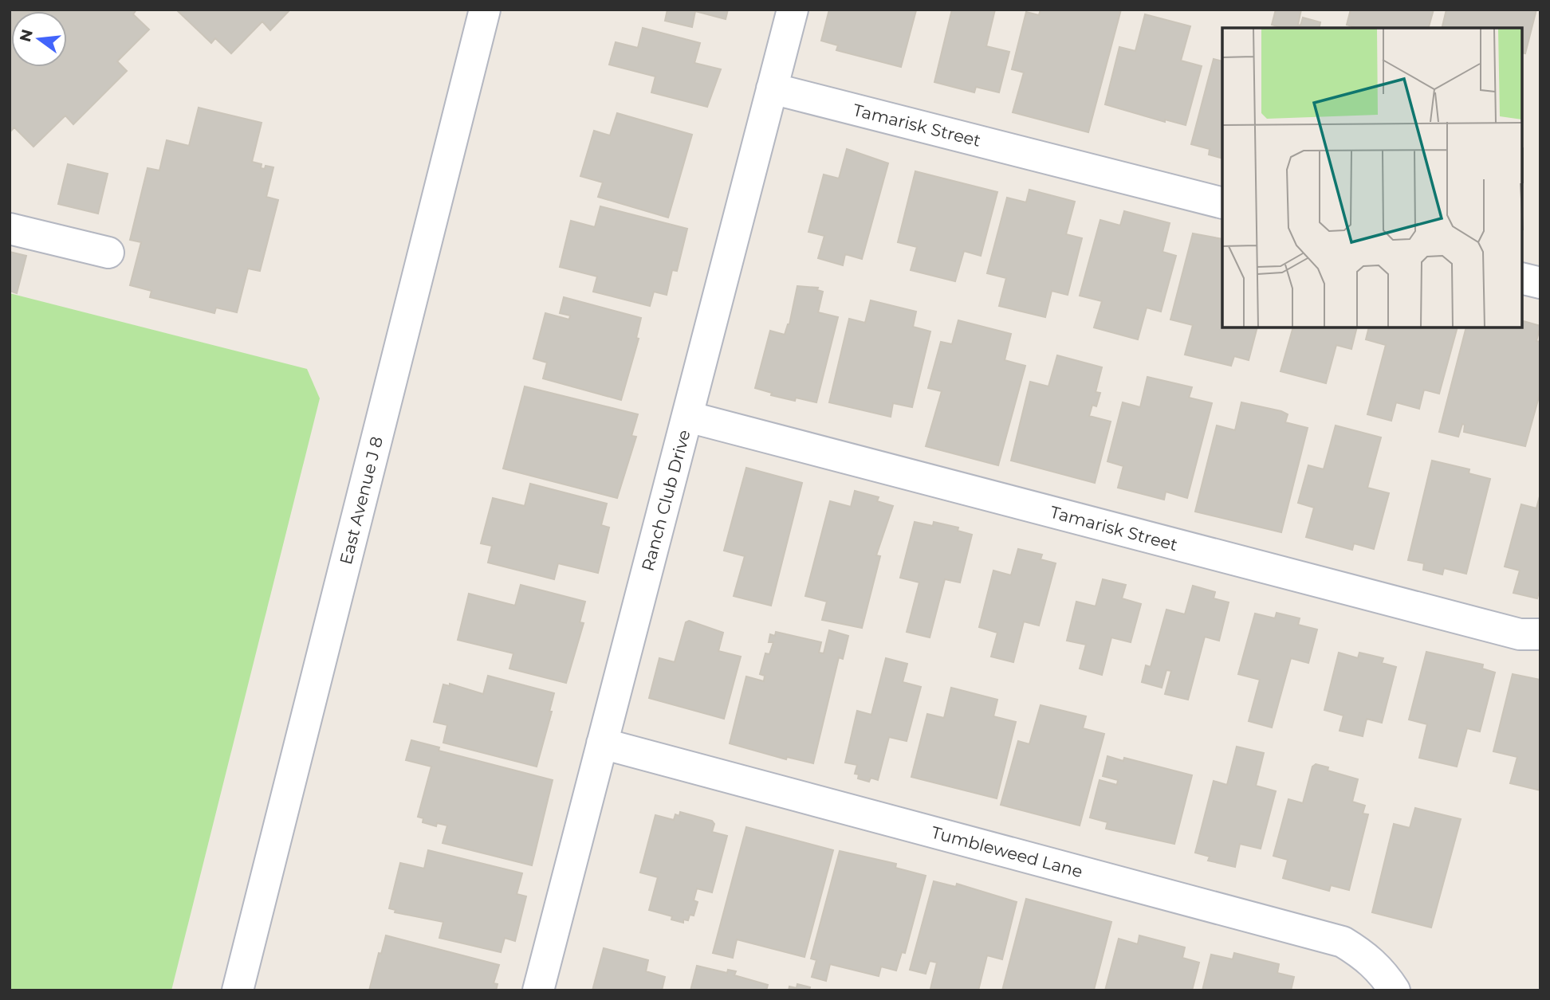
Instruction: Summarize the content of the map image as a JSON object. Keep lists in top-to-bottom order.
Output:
{
  "streets": {
    "street": [
      "Tamarisk Street",
      "East Avenue J 8",
      "Ranch Club Drive",
      "Tumbleweed Lane"
    ]
  },
  "crossings": [
    ["Tamarisk Street", "Ranch Club Drive"],
    ["Ranch Club Drive", "Tumbleweed Lane"]
  ],
  "north": "left"
}
